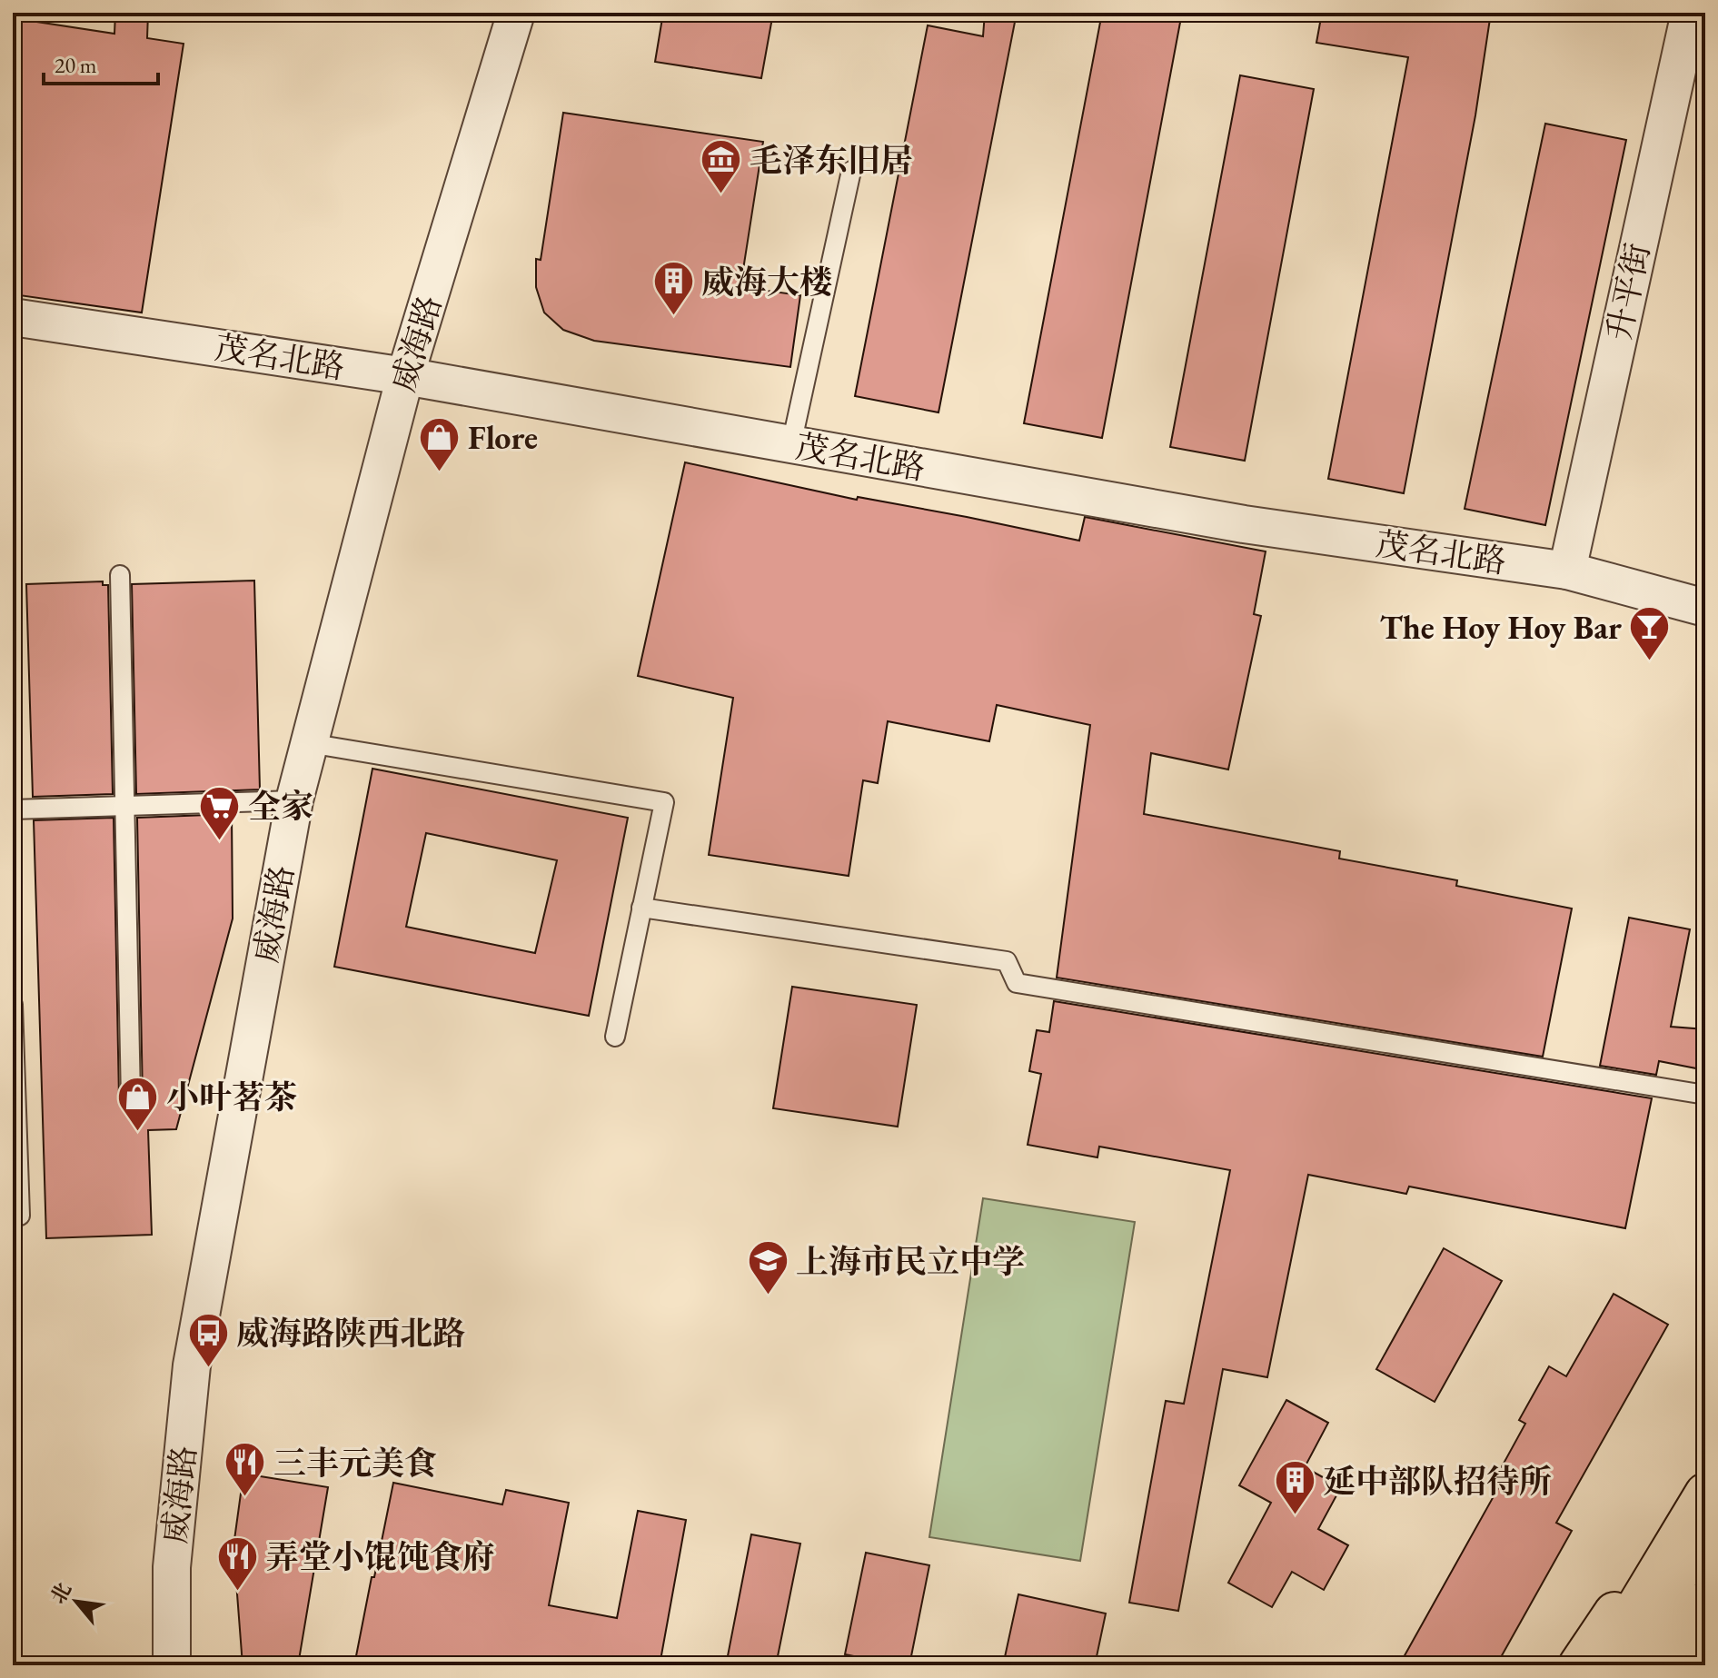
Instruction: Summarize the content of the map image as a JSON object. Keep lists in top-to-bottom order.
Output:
{
  "streets": {
    "street": ["升平街", "威海路", "茂名北路"]
  },
  "crossings": [
    ["升平街", "茂名北路"],
    ["威海路", "茂名北路"]
  ],
  "places": {
    "museum": ["毛泽东旧居"],
    "building": ["威海大楼", "延中部队招待所"],
    "shop": ["Flore", "小叶茗茶"],
    "bar": ["The Hoy Hoy Bar"],
    "supermarket": ["全家"],
    "school or university": ["上海市民立中学"],
    "bus stop": ["威海路陕西北路"],
    "restaurant": ["三丰元美食", "弄堂小馄饨食府"]
  },
  "scale_bar": "20 m",
  "north": "top left"
}
